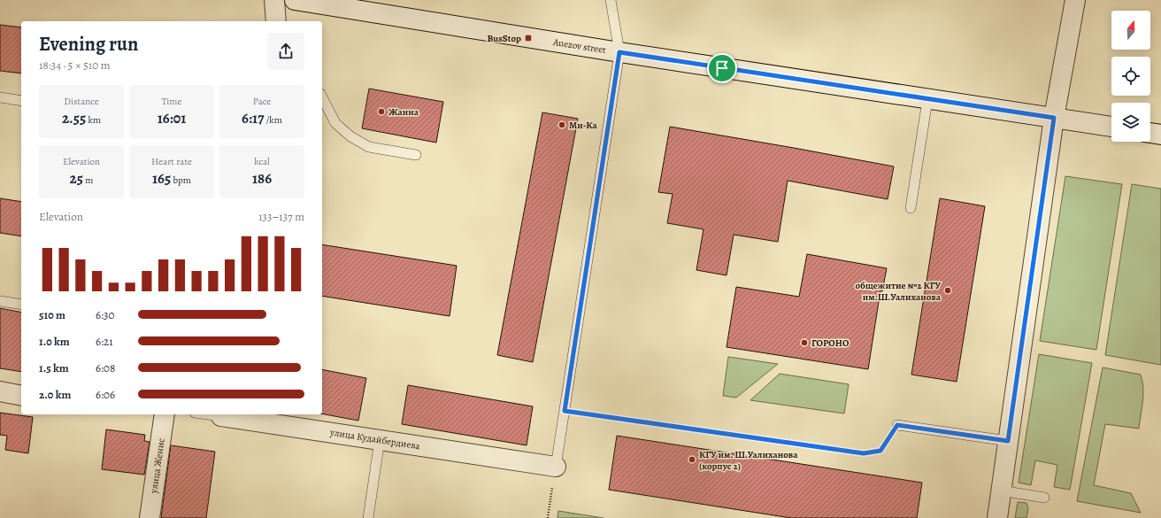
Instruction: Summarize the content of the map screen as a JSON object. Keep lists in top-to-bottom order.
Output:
{
  "streets": {
    "street": ["Auezov street", "улица Кудайбердиева", "улица Женис"]
  },
  "places": {
    "transit": ["BusStop"],
    "other": [
      "Жанна",
      "Ми-Ка",
      "общежитие №2 КГУ им.Ш.Уалиханова",
      "ГОРОНО",
      "КГУ им. Ш.Уалиханова (корпус 2)"
    ]
  },
  "north": "top",
  "page": {
    "heading": ["Evening run", "18:34 · 5 × 510 m"],
    "stats": [
      ["Distance", "2.55 km"],
      ["Time", "16:01"],
      ["Pace", "6:17 /km"],
      ["Elevation", "25 m"],
      ["Heart rate", "165 bpm"],
      ["kcal", "186"]
    ],
    "chart": ["Elevation", "133–137 m"],
    "list": [
      {
        "name": "510 m",
        "note": "6:30"
      },
      {
        "name": "1.0 km",
        "note": "6:21"
      },
      {
        "name": "1.5 km",
        "note": "6:08"
      },
      {
        "name": "2.0 km",
        "note": "6:06"
      }
    ]
  }
}
